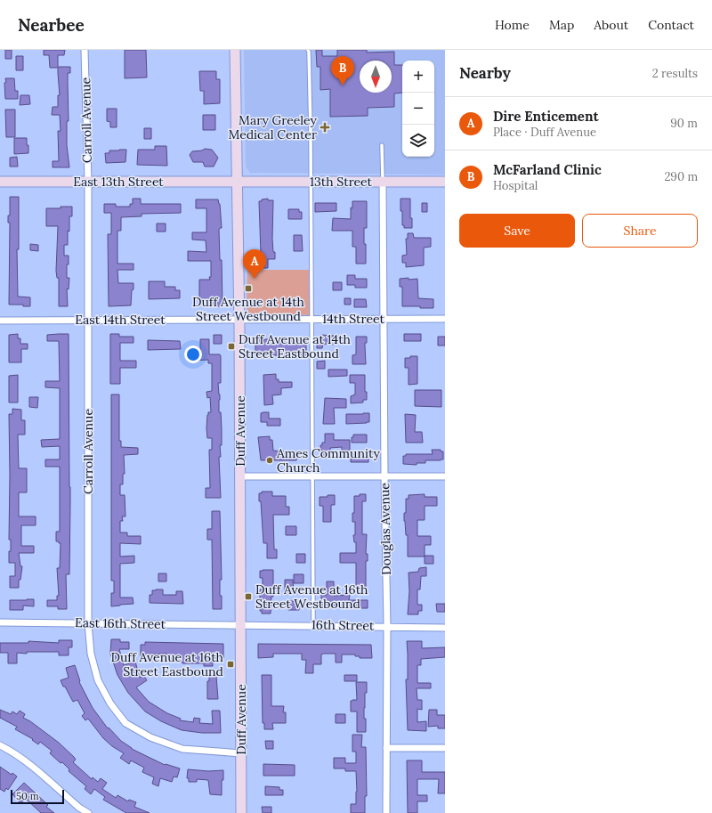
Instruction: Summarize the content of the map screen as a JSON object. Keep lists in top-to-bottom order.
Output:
{
  "streets": {
    "main road": ["East 13th Street", "13th Street", "Duff Avenue"],
    "street": [
      "Carroll Avenue",
      "14th Street",
      "East 14th Street",
      "Douglas Avenue",
      "East 16th Street",
      "16th Street"
    ]
  },
  "crossings": [
    ["Carroll Avenue", "East 13th Street"],
    ["Carroll Avenue", "East 14th Street"],
    ["Carroll Avenue", "Duff Avenue"],
    ["Carroll Avenue", "East 16th Street"],
    ["East 13th Street", "13th Street"],
    ["East 13th Street", "Duff Avenue"],
    ["13th Street", "Duff Avenue"],
    ["13th Street", "Douglas Avenue"],
    ["14th Street", "East 14th Street"],
    ["14th Street", "Duff Avenue"],
    ["14th Street", "Douglas Avenue"],
    ["East 14th Street", "Duff Avenue"],
    ["Duff Avenue", "East 16th Street"],
    ["Duff Avenue", "16th Street"],
    ["Douglas Avenue", "16th Street"],
    ["East 16th Street", "16th Street"]
  ],
  "places": {
    "health": ["Mary Greeley Medical Center"],
    "transit": [
      "Duff Avenue at 14th Street Westbound",
      "Duff Avenue at 14th Street Eastbound",
      "Duff Avenue at 16th Street Westbound",
      "Duff Avenue at 16th Street Eastbound"
    ],
    "other": ["Ames Community Church"]
  },
  "scale_bar": "50 m",
  "north": "bottom",
  "page": {
    "header": "Nearbee",
    "nav": [
      "Home",
      "Map",
      "About",
      "Contact"
    ],
    "heading": ["Nearby", "2 results"],
    "pins": ["B", "A"],
    "map_buttons": ["+", "−"],
    "list": [
      {
        "mark": "A",
        "name": "Dire Enticement",
        "note": "Place · Duff Avenue",
        "value": "90 m"
      },
      {
        "mark": "B",
        "name": "McFarland Clinic",
        "note": "Hospital",
        "value": "290 m"
      }
    ],
    "buttons": ["Save", "Share"],
    "scale": "50 m"
  }
}
